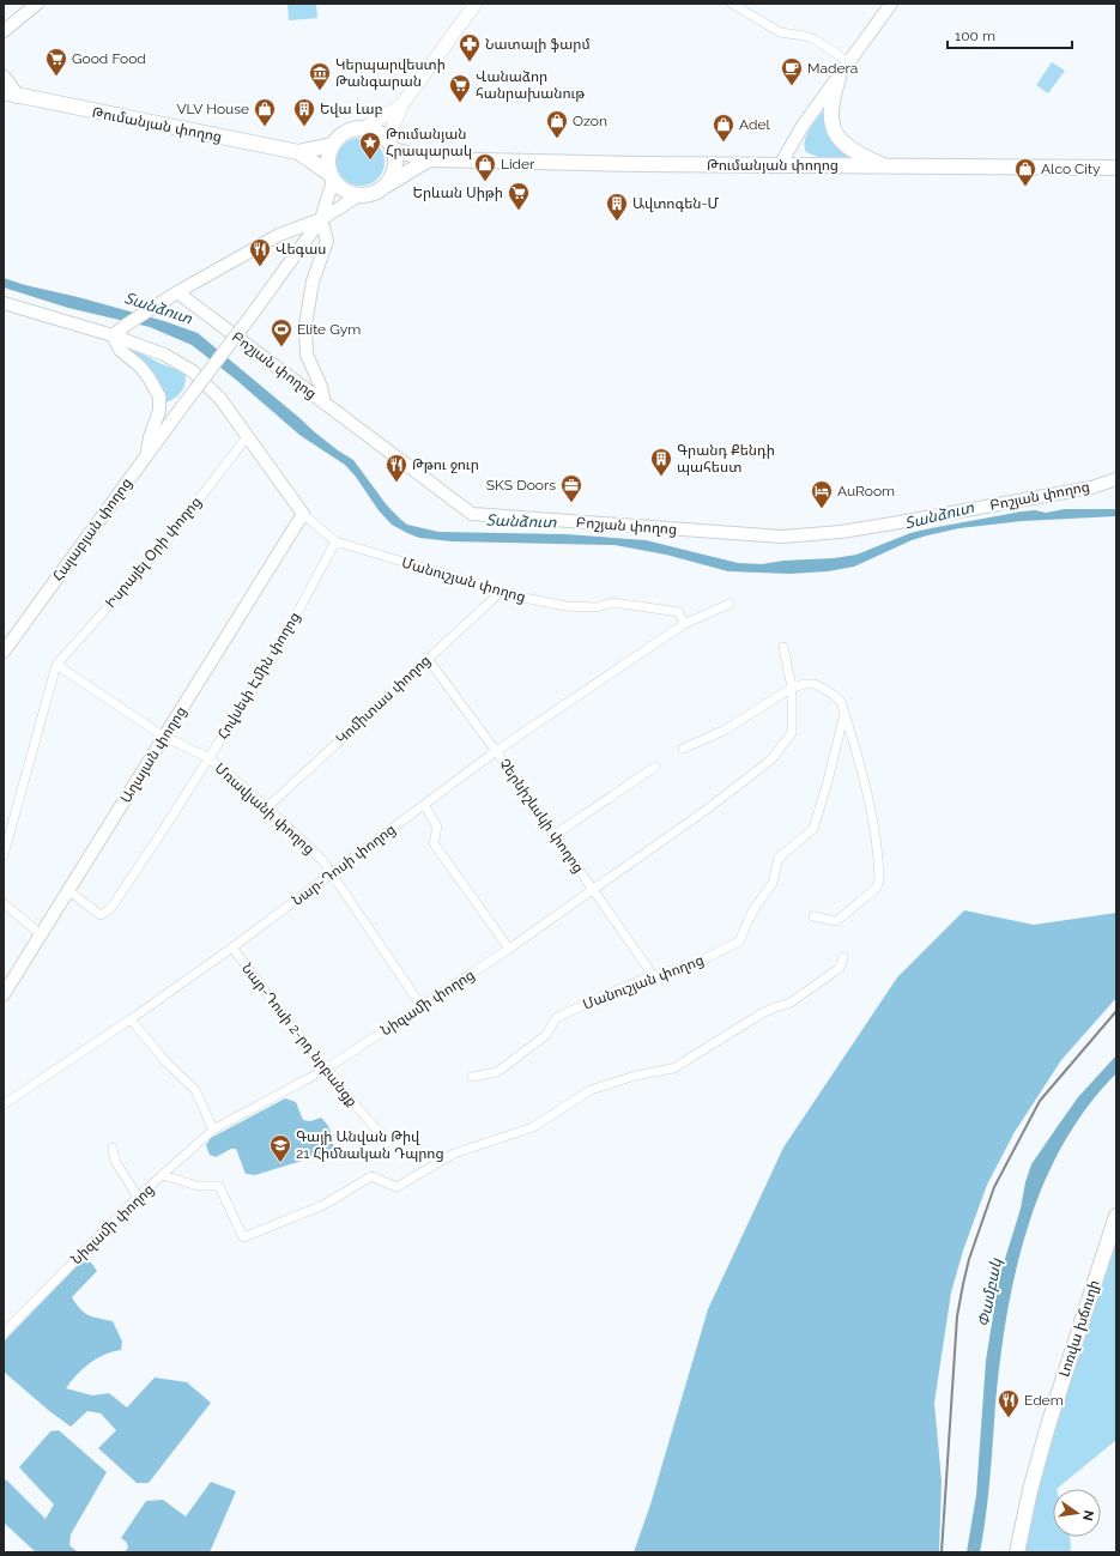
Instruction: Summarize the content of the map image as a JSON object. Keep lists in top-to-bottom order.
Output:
{
  "streets": {
    "highway": ["Թումանյան փողոց", "Լոռվա խճուղի"],
    "street": [
      "Բոշյան փողոց",
      "Հալաբյան փողոց",
      "Իսրայել Օրի փողոց",
      "Մանուշյան փողոց",
      "Հովսեփ Էմին փողոց",
      "Կոմիտաս փողոց",
      "Աղայան փողոց",
      "Մռավյանի փողոց",
      "Չերնիշևսկի փողոց",
      "Նար-Դոսի փողոց",
      "Նիզամի փողոց",
      "Նար-Դոսի 2-րդ նրբանցք"
    ]
  },
  "crossings": [
    ["Իսրայել Օրի փողոց", "Մռավյանի փողոց"],
    ["Մանուշյան փողոց", "Հովսեփ Էմին փողոց"],
    ["Մանուշյան փողոց", "Կոմիտաս փողոց"],
    ["Մանուշյան փողոց", "Աղայան փողոց"],
    ["Մանուշյան փողոց", "Չերնիշևսկի փողոց"],
    ["Մանուշյան փողոց", "Նար-Դոսի փողոց"],
    ["Հովսեփ Էմին փողոց", "Աղայան փողոց"],
    ["Հովսեփ Էմին փողոց", "Մռավյանի փողոց"],
    ["Կոմիտաս փողոց", "Մռավյանի փողոց"],
    ["Կոմիտաս փողոց", "Չերնիշևսկի փողոց"],
    ["Աղայան փողոց", "Մռավյանի փողոց"],
    ["Մռավյանի փողոց", "Նար-Դոսի փողոց"],
    ["Մռավյանի փողոց", "Նիզամի փողոց"],
    ["Չերնիշևսկի փողոց", "Նար-Դոսի փողոց"],
    ["Չերնիշևսկի փողոց", "Նիզամի փողոց"],
    ["Նար-Դոսի փողոց", "Նար-Դոսի 2-րդ նրբանցք"],
    ["Նիզամի փողոց", "Նար-Դոսի 2-րդ նրբանցք"]
  ],
  "water": ["Տանձուտ", "Փամբակ"],
  "places": {
    "pharmacy": ["Նատալի ֆարմ"],
    "supermarket": ["Good Food", "Վանաձոր հանրախանութ", "Երևան Սիթի"],
    "cafe": ["Madera"],
    "museum": ["Կերպարվեստի Թանգարան"],
    "shop": [
      "VLV House",
      "Ozon",
      "Adel",
      "Lider",
      "Alco City"
    ],
    "building": ["Եվա Լաբ", "Ավտոգեն-Մ", "Գրանդ Քենդի պահեստ"],
    "place": ["Թումանյան Հրապարակ"],
    "restaurant": ["Վեգաս", "Թթու ջուր", "Edem"],
    "sports": ["Elite Gym"],
    "office": ["SKS Doors"],
    "hotel": ["AuRoom"],
    "school or university": ["Գայի Անվան Թիվ 21 Հիմնական Դպրոց"]
  },
  "scale_bar": "100 m",
  "north": "right"
}
